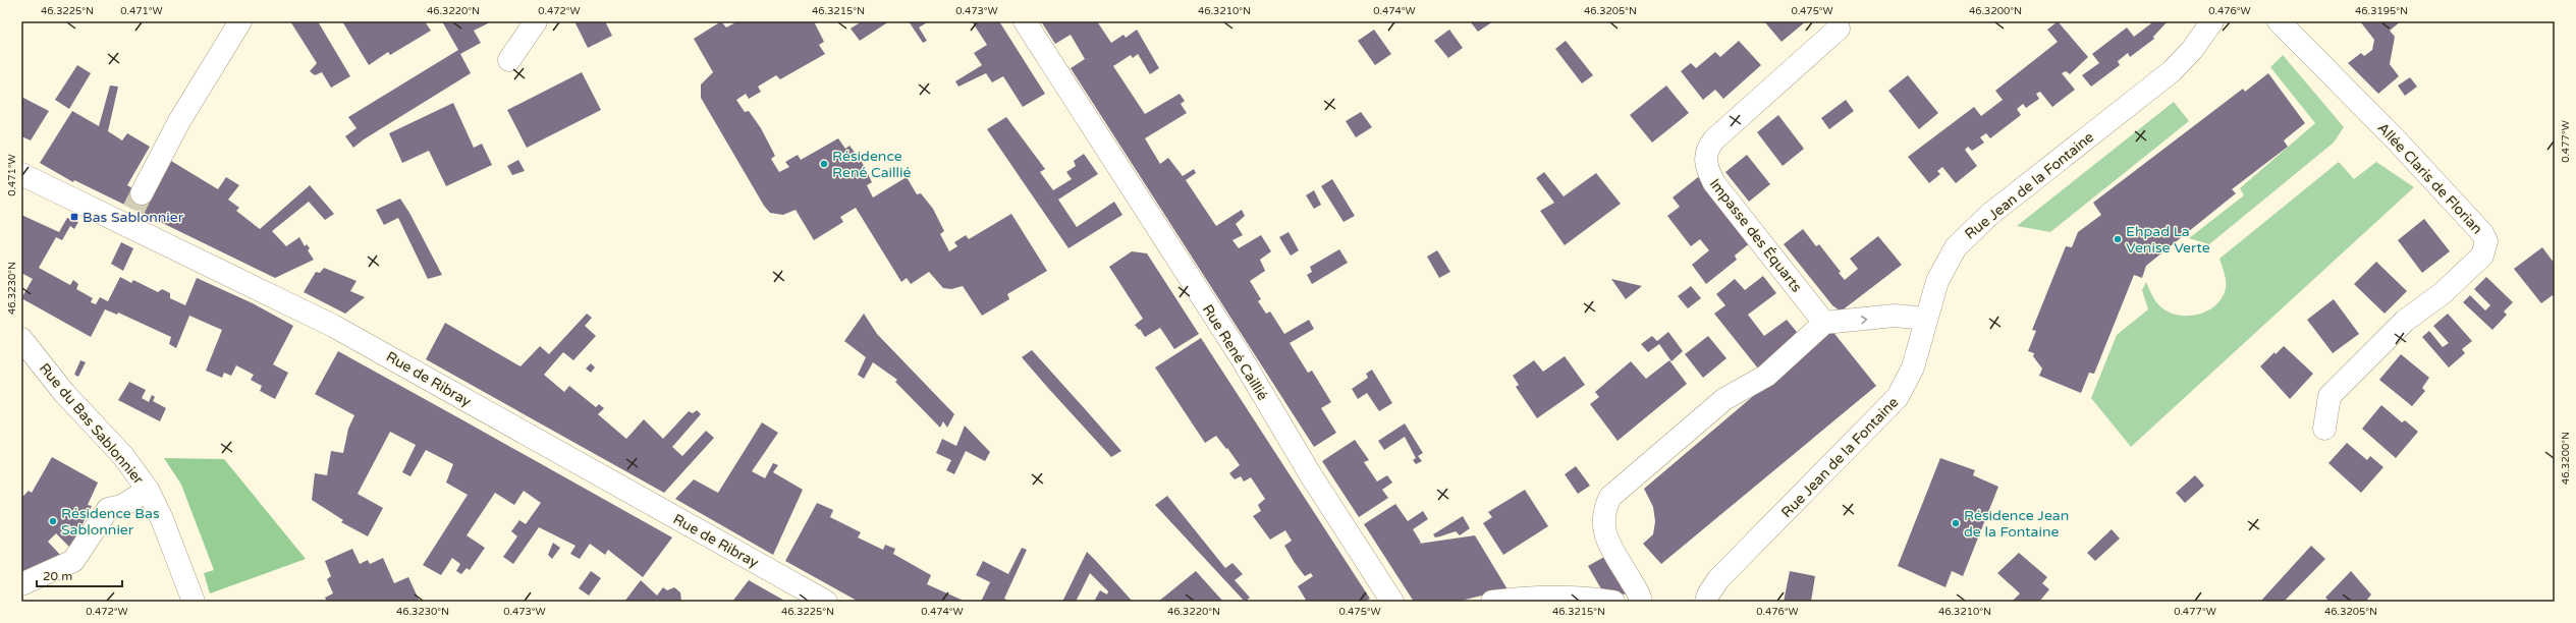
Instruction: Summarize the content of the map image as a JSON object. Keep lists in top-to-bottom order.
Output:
{
  "streets": {
    "street": [
      "Allée Claris de Florian",
      "Rue Jean de la Fontaine",
      "Impasse des Équarts",
      "Rue René Caillié",
      "Rue de Ribray",
      "Rue du Bas Sablonnier"
    ]
  },
  "places": {
    "other": [
      "Résidence René Caillié",
      "Ehpad La Venise Verte",
      "Résidence Bas Sablonnier",
      "Résidence Jean de la Fontaine"
    ],
    "transit": ["Bas Sablonnier"]
  },
  "scale_bar": "20 m",
  "coordinates": [
    "46.3225°N",
    "0.471°W",
    "46.3220°N",
    "0.472°W",
    "46.3215°N",
    "0.473°W",
    "46.3210°N",
    "0.474°W",
    "46.3205°N",
    "0.475°W",
    "46.3200°N",
    "0.476°W",
    "46.3195°N",
    "0.477°W",
    "46.3230°N"
  ]
}
